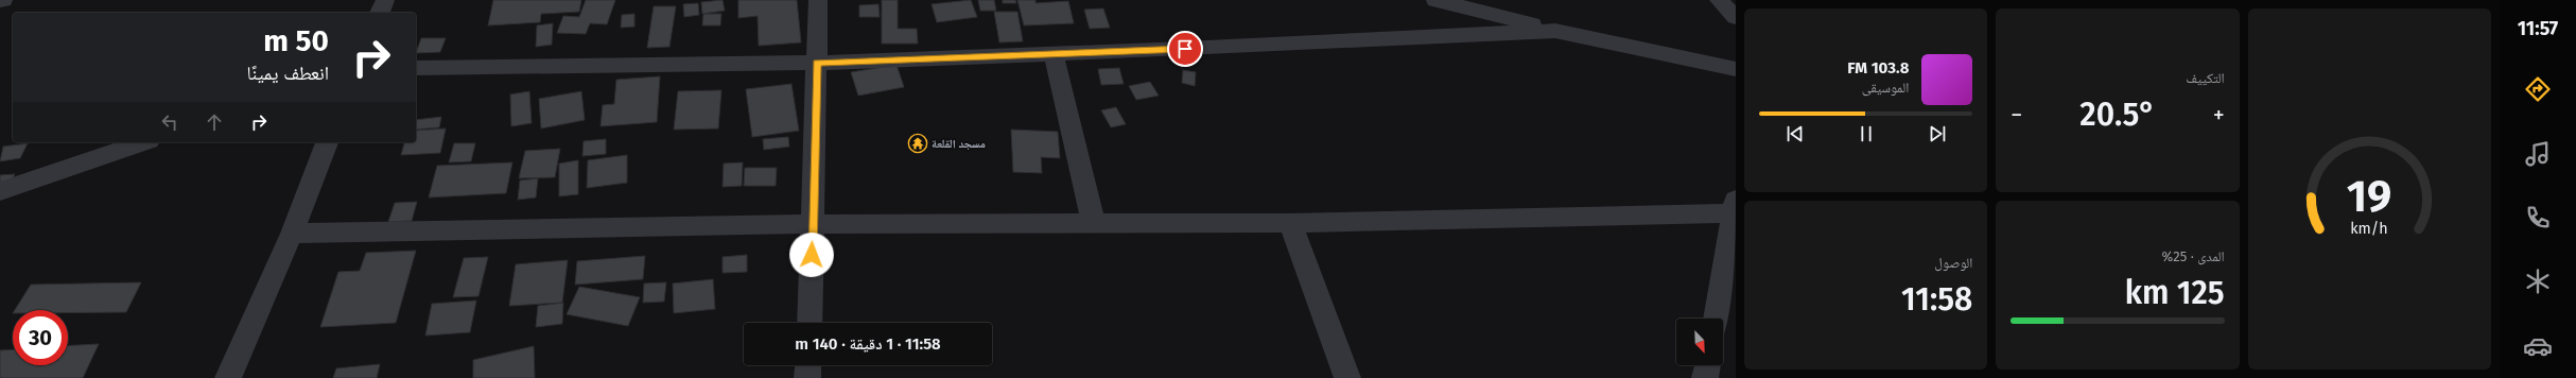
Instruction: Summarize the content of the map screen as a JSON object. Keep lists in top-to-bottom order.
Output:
{
  "places": {
    "temple": ["مسجد القلعة"]
  },
  "north": "bottom right",
  "page": {
    "tabs": "11:57",
    "tile": [
      "التكييف",
      ["المدى · 25%", "125 km"],
      ["الوصول", "11:58"]
    ],
    "turn": ["50 m", "انعطف يمينًا"],
    "song": ["103.8 FM", "الموسيقى"],
    "heat": ["−", "20.5°", "+"],
    "limit": "30",
    "trip": "11:58 · 1 دقيقة · 140 m",
    "gauge": ["19", "km/h"]
  }
}
